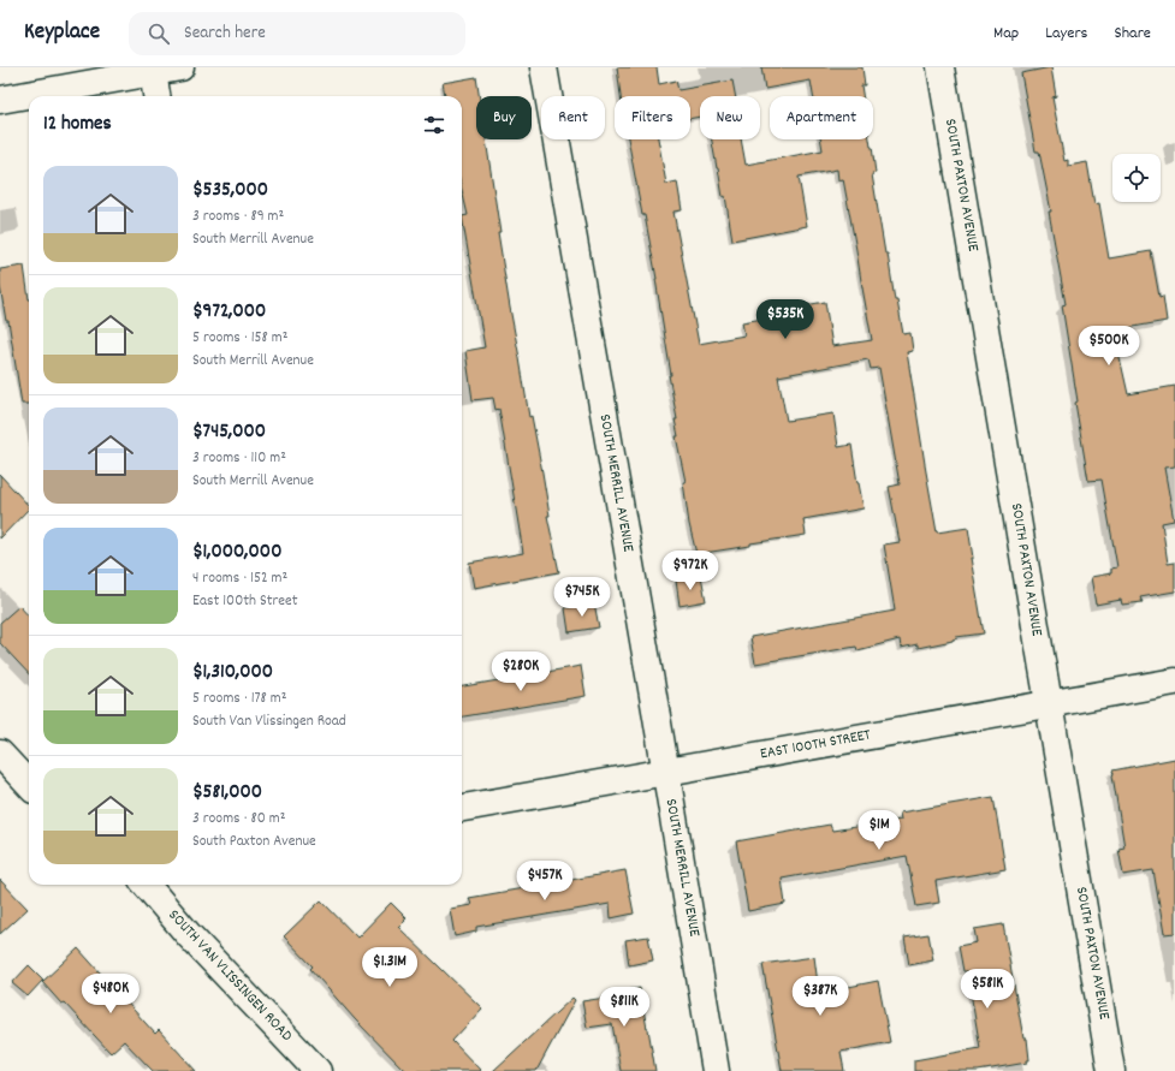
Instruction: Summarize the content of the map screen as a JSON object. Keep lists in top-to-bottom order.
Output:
{
  "streets": {
    "street": [
      "SOUTH PAXTON AVENUE",
      "SOUTH MERRILL AVENUE",
      "EAST 100TH STREET",
      "SOUTH VAN VLISSINGEN ROAD"
    ]
  },
  "crossings": [
    ["SOUTH PAXTON AVENUE", "EAST 100TH STREET"],
    ["SOUTH MERRILL AVENUE", "EAST 100TH STREET"]
  ],
  "page": {
    "header": "Keyplace",
    "search": "Search here",
    "nav": ["Map", "Layers", "Share"],
    "chip": [
      "Buy",
      "Rent",
      "Filters",
      "New",
      "Apartment"
    ],
    "heading": "12 homes",
    "list": [
      {
        "name": "$535,000",
        "note": "3 rooms · 89 m² · South Merrill Avenue"
      },
      {
        "name": "$972,000",
        "note": "5 rooms · 158 m² · South Merrill Avenue"
      },
      {
        "name": "$745,000",
        "note": "3 rooms · 110 m² · South Merrill Avenue"
      },
      {
        "name": "$1,000,000",
        "note": "4 rooms · 152 m² · East 100th Street"
      },
      {
        "name": "$1,310,000",
        "note": "5 rooms · 178 m² · South Van Vlissingen Road"
      },
      {
        "name": "$581,000",
        "note": "3 rooms · 80 m² · South Paxton Avenue"
      }
    ],
    "price": [
      "$535K",
      "$500K",
      "$972K",
      "$745K",
      "$280K",
      "$1M",
      "$457K",
      "$1.31M",
      "$581K",
      "$480K",
      "$387K",
      "$811K"
    ]
  }
}
